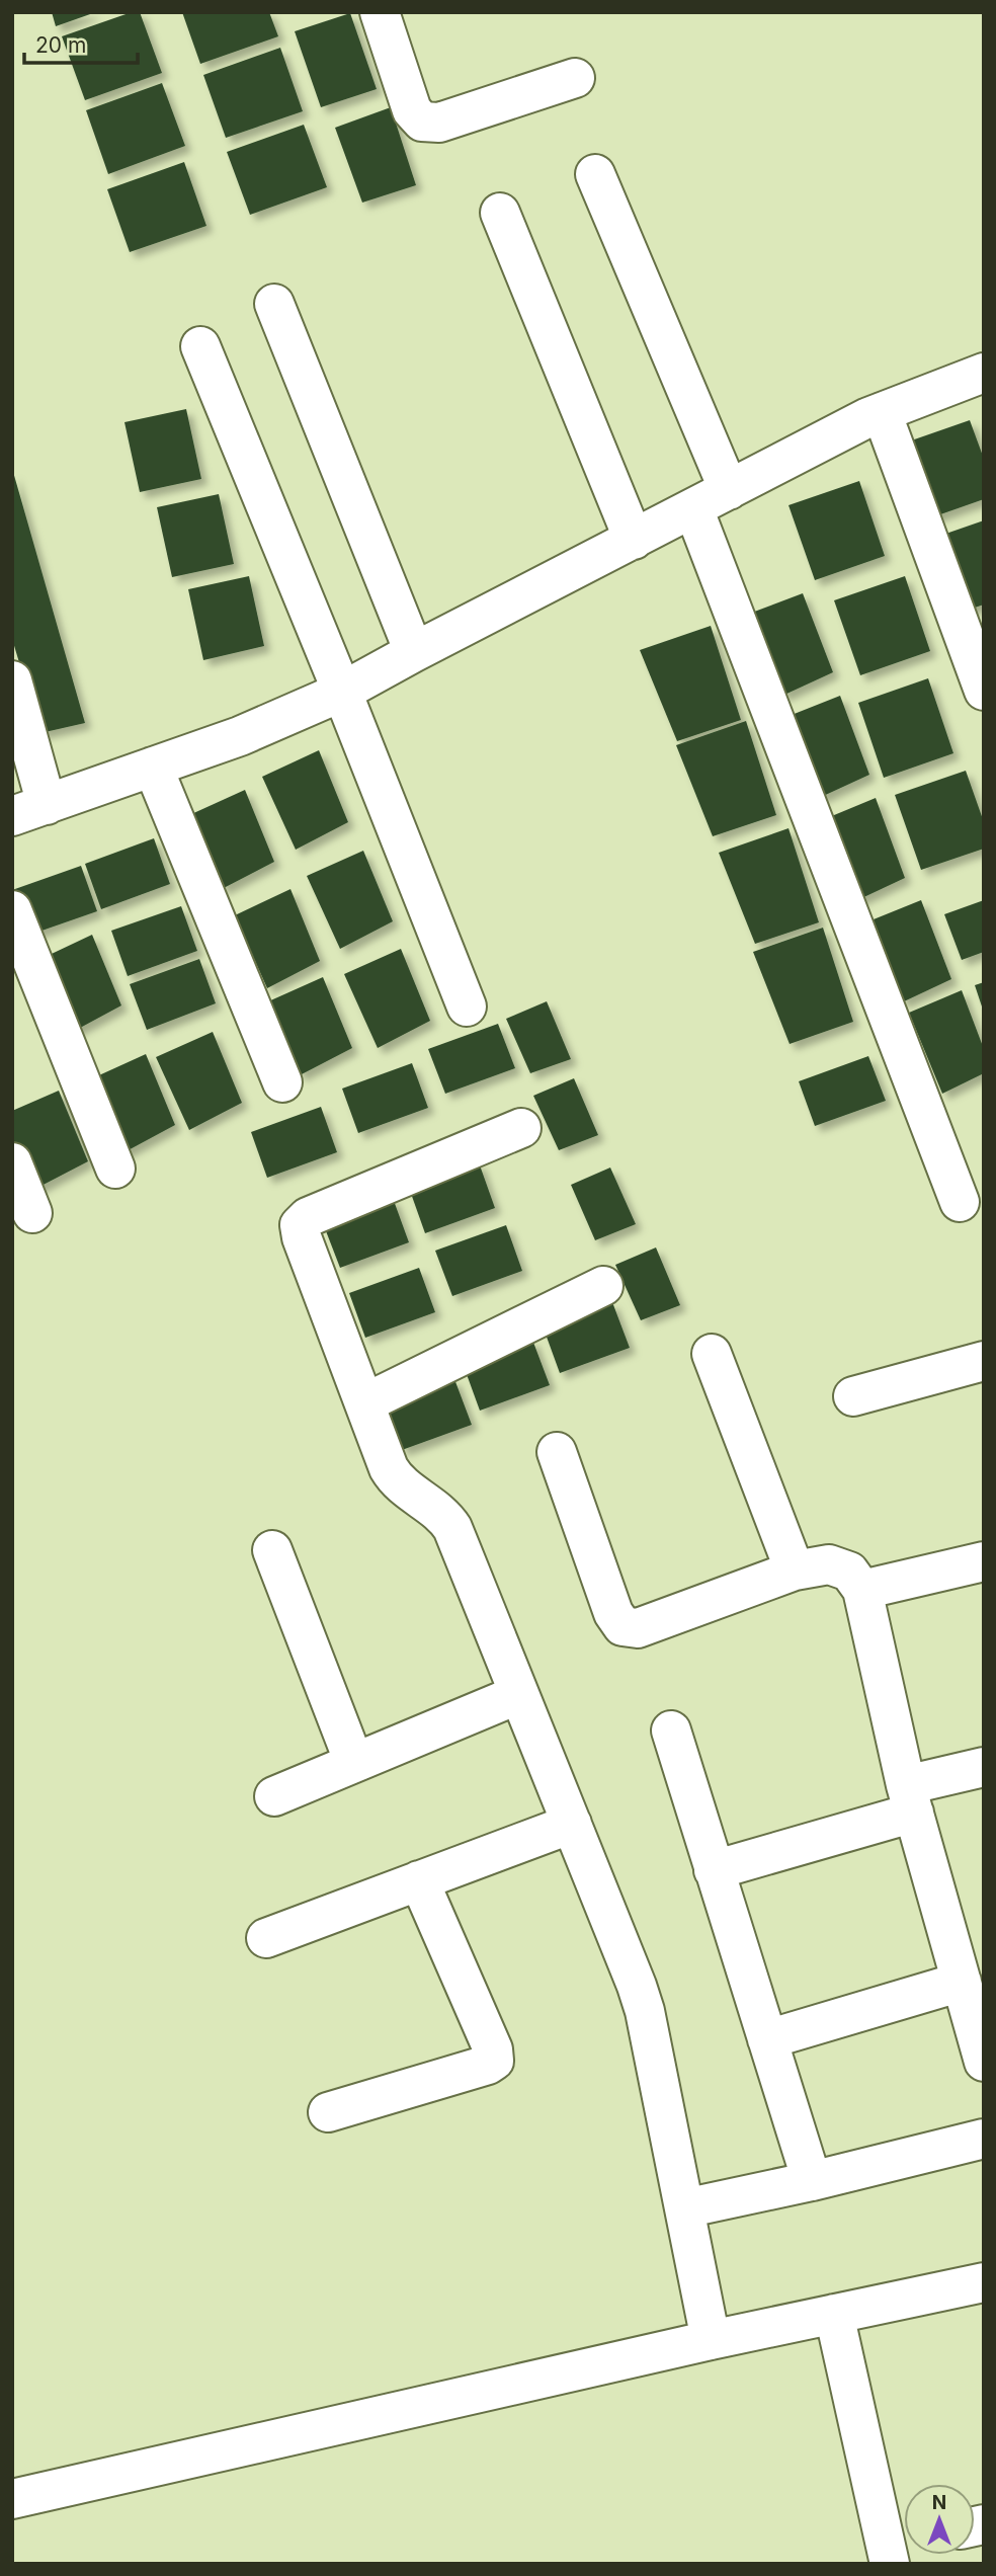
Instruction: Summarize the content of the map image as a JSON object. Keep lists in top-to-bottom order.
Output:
{
  "scale_bar": "20 m",
  "north": "top"
}
